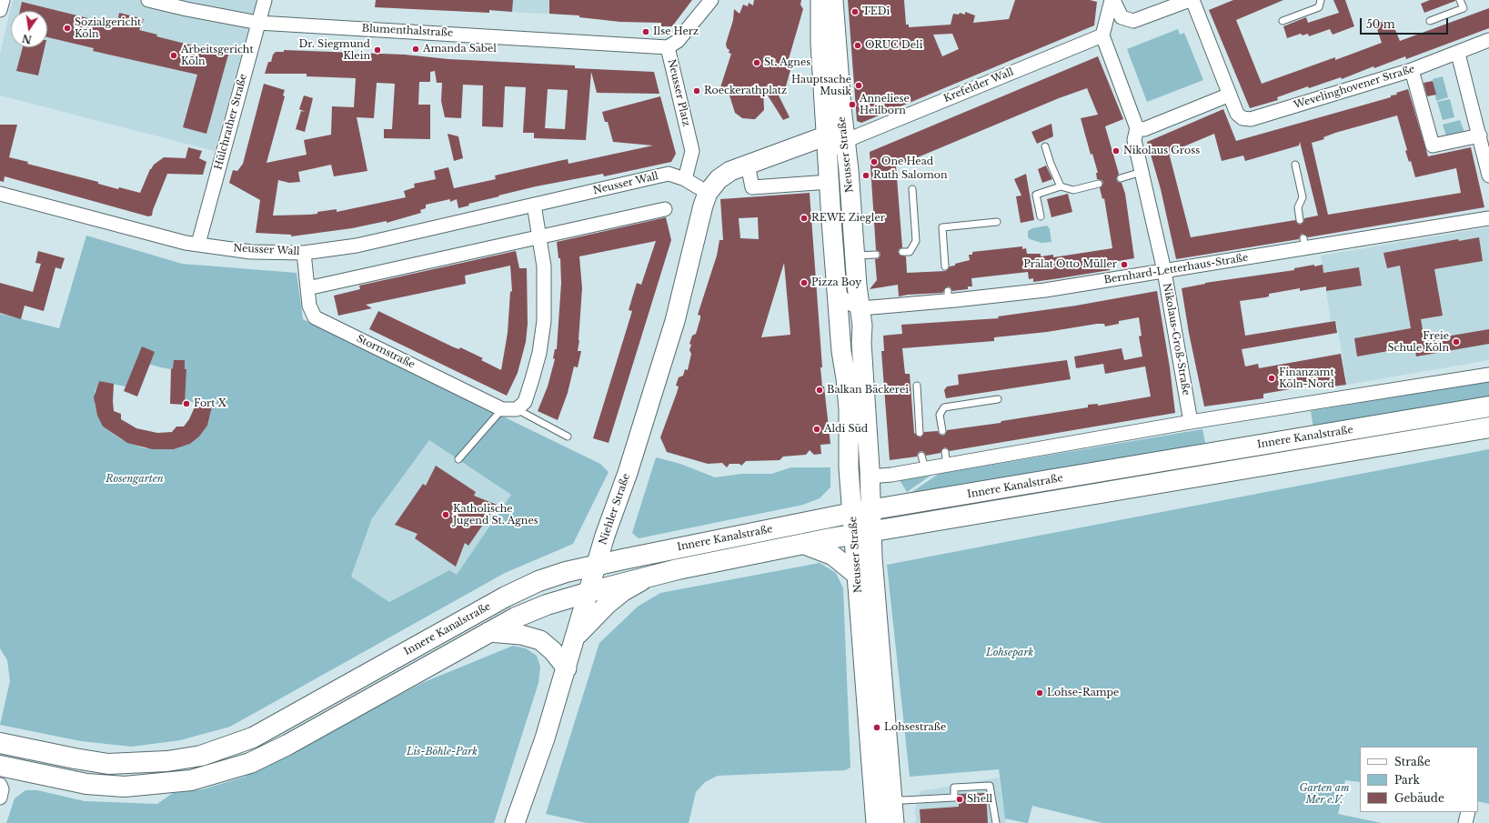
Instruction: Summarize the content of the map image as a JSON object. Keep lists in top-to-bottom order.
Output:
{
  "streets": {
    "main road": ["Neusser Straße", "Innere Kanalstraße", "Niehler Straße"],
    "street": [
      "Blumenthalstraße",
      "Krefelder Wall",
      "Wevelinghovener Straße",
      "Neusser Platz",
      "Hülchrather Straße",
      "Neusser Wall",
      "Bernhard-Letterhaus-Straße",
      "Nikolaus-Groß-Straße",
      "Stormstraße"
    ]
  },
  "crossings": [
    ["Blumenthalstraße", "Neusser Platz"],
    ["Blumenthalstraße", "Hülchrather Straße"],
    ["Krefelder Wall", "Neusser Straße"],
    ["Neusser Platz", "Neusser Wall"],
    ["Hülchrather Straße", "Neusser Wall"],
    ["Neusser Straße", "Bernhard-Letterhaus-Straße"],
    ["Neusser Straße", "Innere Kanalstraße"],
    ["Neusser Wall", "Stormstraße"],
    ["Neusser Wall", "Niehler Straße"],
    ["Bernhard-Letterhaus-Straße", "Nikolaus-Groß-Straße"],
    ["Innere Kanalstraße", "Niehler Straße"]
  ],
  "parks": [
    "Rosengarten",
    "Lohsepark",
    "Lis-Böhle-Park",
    "Garten am Mer e.V."
  ],
  "places": [
    "TEDi",
    "Sozialgericht Köln",
    "Ilse Herz",
    "ORUC Deli",
    "Amanda Sabel",
    "Dr. Siegmund Klein",
    "Arbeitsgericht Köln",
    "St. Agnes",
    "Hauptsache Musik",
    "Roeckerathplatz",
    "Anneliese Heilborn",
    "Nikolaus Gross",
    "One Head",
    "Ruth Salomon",
    "REWE Ziegler",
    "Prälat Otto Müller",
    "Pizza Boy",
    "Freie Schule Köln",
    "Finanzamt Köln-Nord",
    "Balkan Bäckerei",
    "Fort X",
    "Aldi Süd",
    "Katholische Jugend St. Agnes",
    "Lohse-Rampe",
    "Lohsestraße",
    "Shell"
  ],
  "legend": ["Straße", "Park", "Gebäude"],
  "scale_bar": "50 m",
  "north": "bottom"
}
